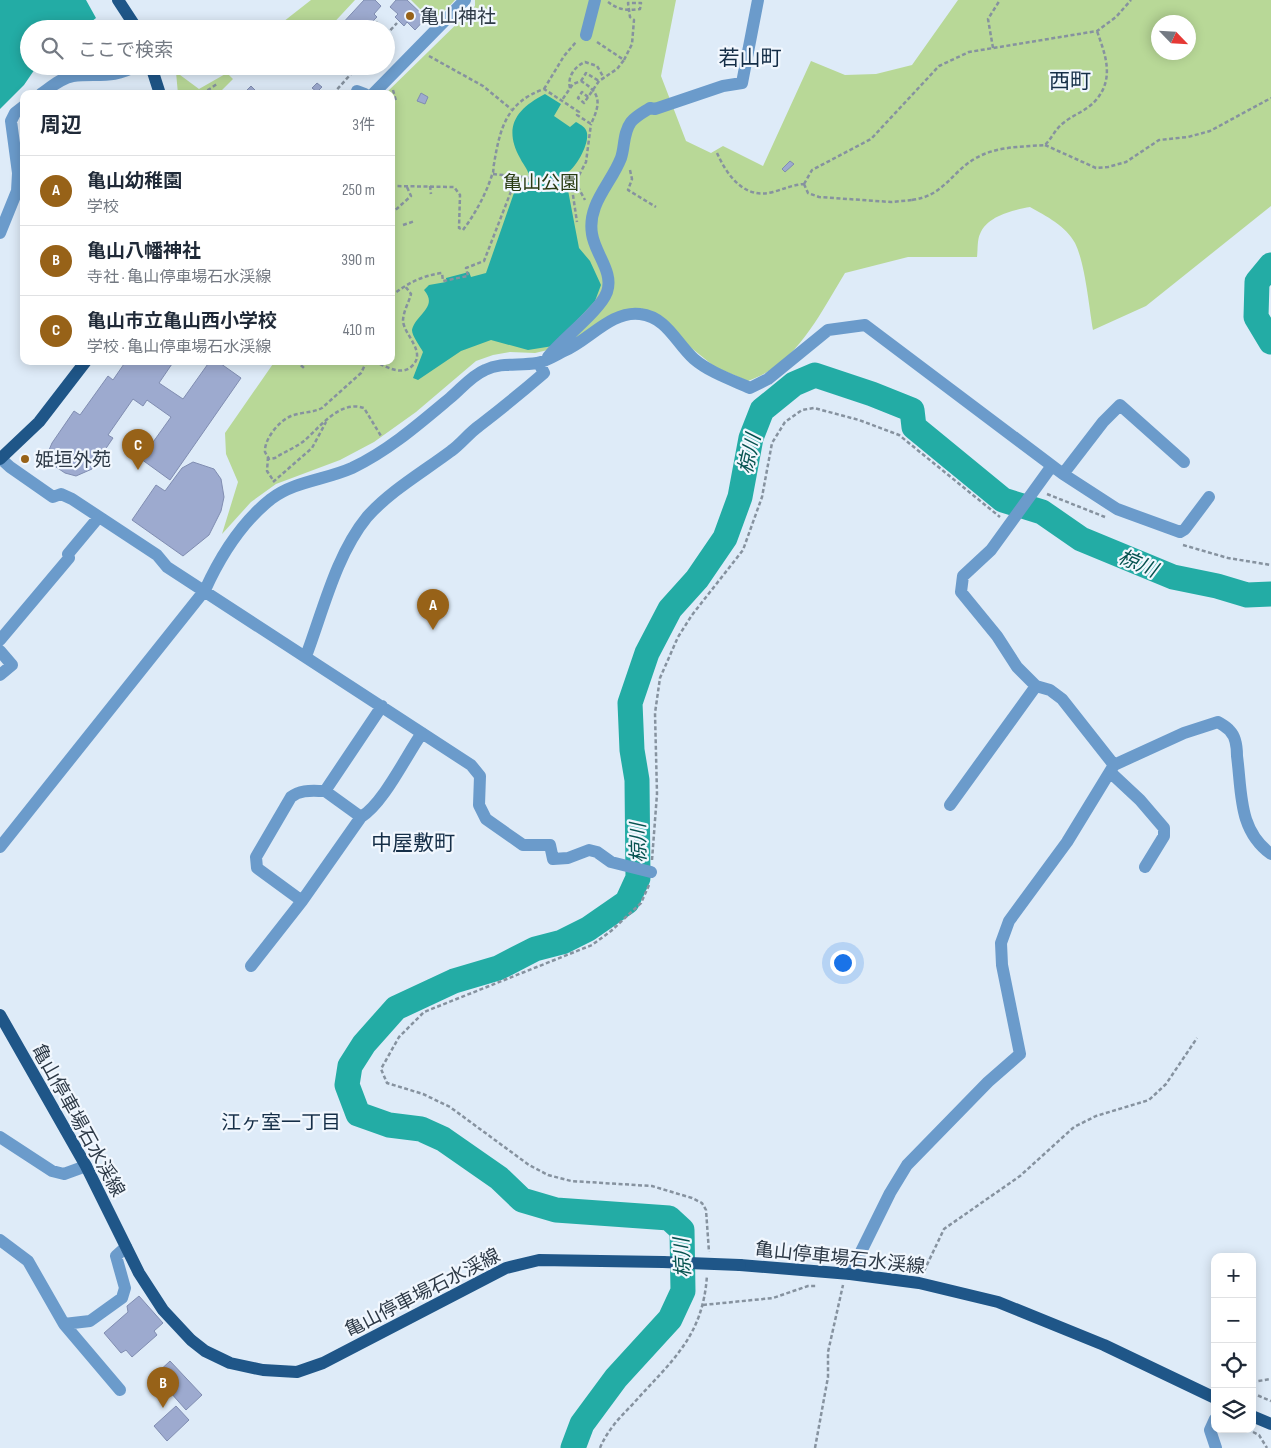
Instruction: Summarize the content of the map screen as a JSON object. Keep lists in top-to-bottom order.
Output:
{
  "streets": {
    "main road": ["亀山停車場石水渓線"]
  },
  "districts": [
    "若山町",
    "西町",
    "中屋敷町",
    "江ヶ室一丁目"
  ],
  "water": ["椋川"],
  "parks": ["亀山公園"],
  "places": ["亀山神社", "姫垣外苑"],
  "north": "bottom right",
  "page": {
    "search": "ここで検索",
    "heading": ["周辺", "3件"],
    "list": [
      {
        "mark": "A",
        "name": "亀山幼稚園",
        "note": "学校",
        "value": "250 m"
      },
      {
        "mark": "B",
        "name": "亀山八幡神社",
        "note": "寺社 · 亀山停車場石水渓線",
        "value": "390 m"
      },
      {
        "mark": "C",
        "name": "亀山市立亀山西小学校",
        "note": "学校 · 亀山停車場石水渓線",
        "value": "410 m"
      }
    ],
    "pins": ["C", "A", "B"],
    "map_buttons": ["+", "−"]
  }
}
